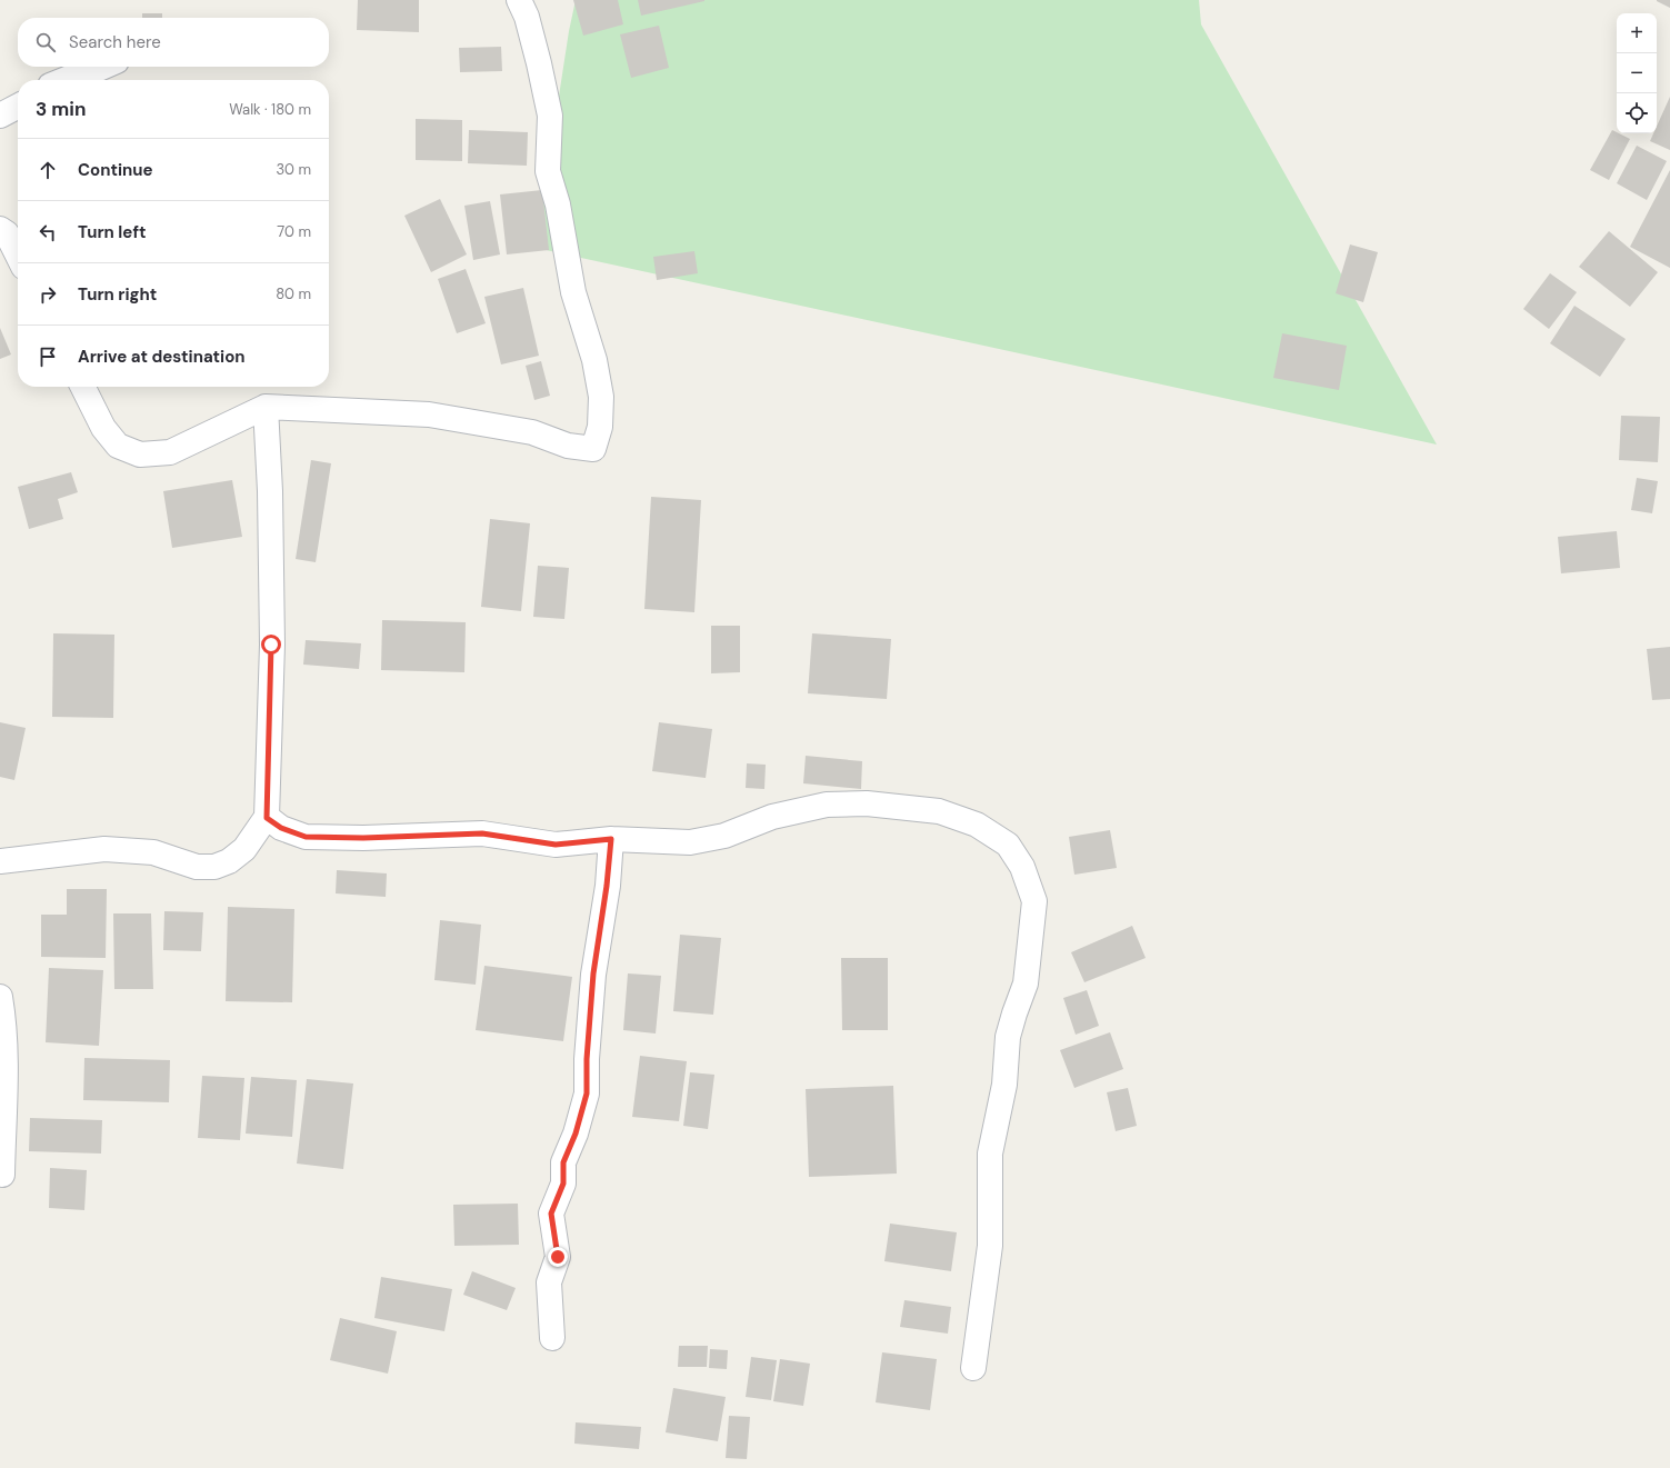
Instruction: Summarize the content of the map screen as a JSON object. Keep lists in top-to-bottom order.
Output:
{
  "page": {
    "map_buttons": ["+", "−"],
    "search": "Search here",
    "heading": ["3 min", "Walk · 180 m"],
    "list": [
      ["Continue", "30 m"],
      ["Turn left", "70 m"],
      ["Turn right", "80 m"],
      "Arrive at destination"
    ]
  }
}
